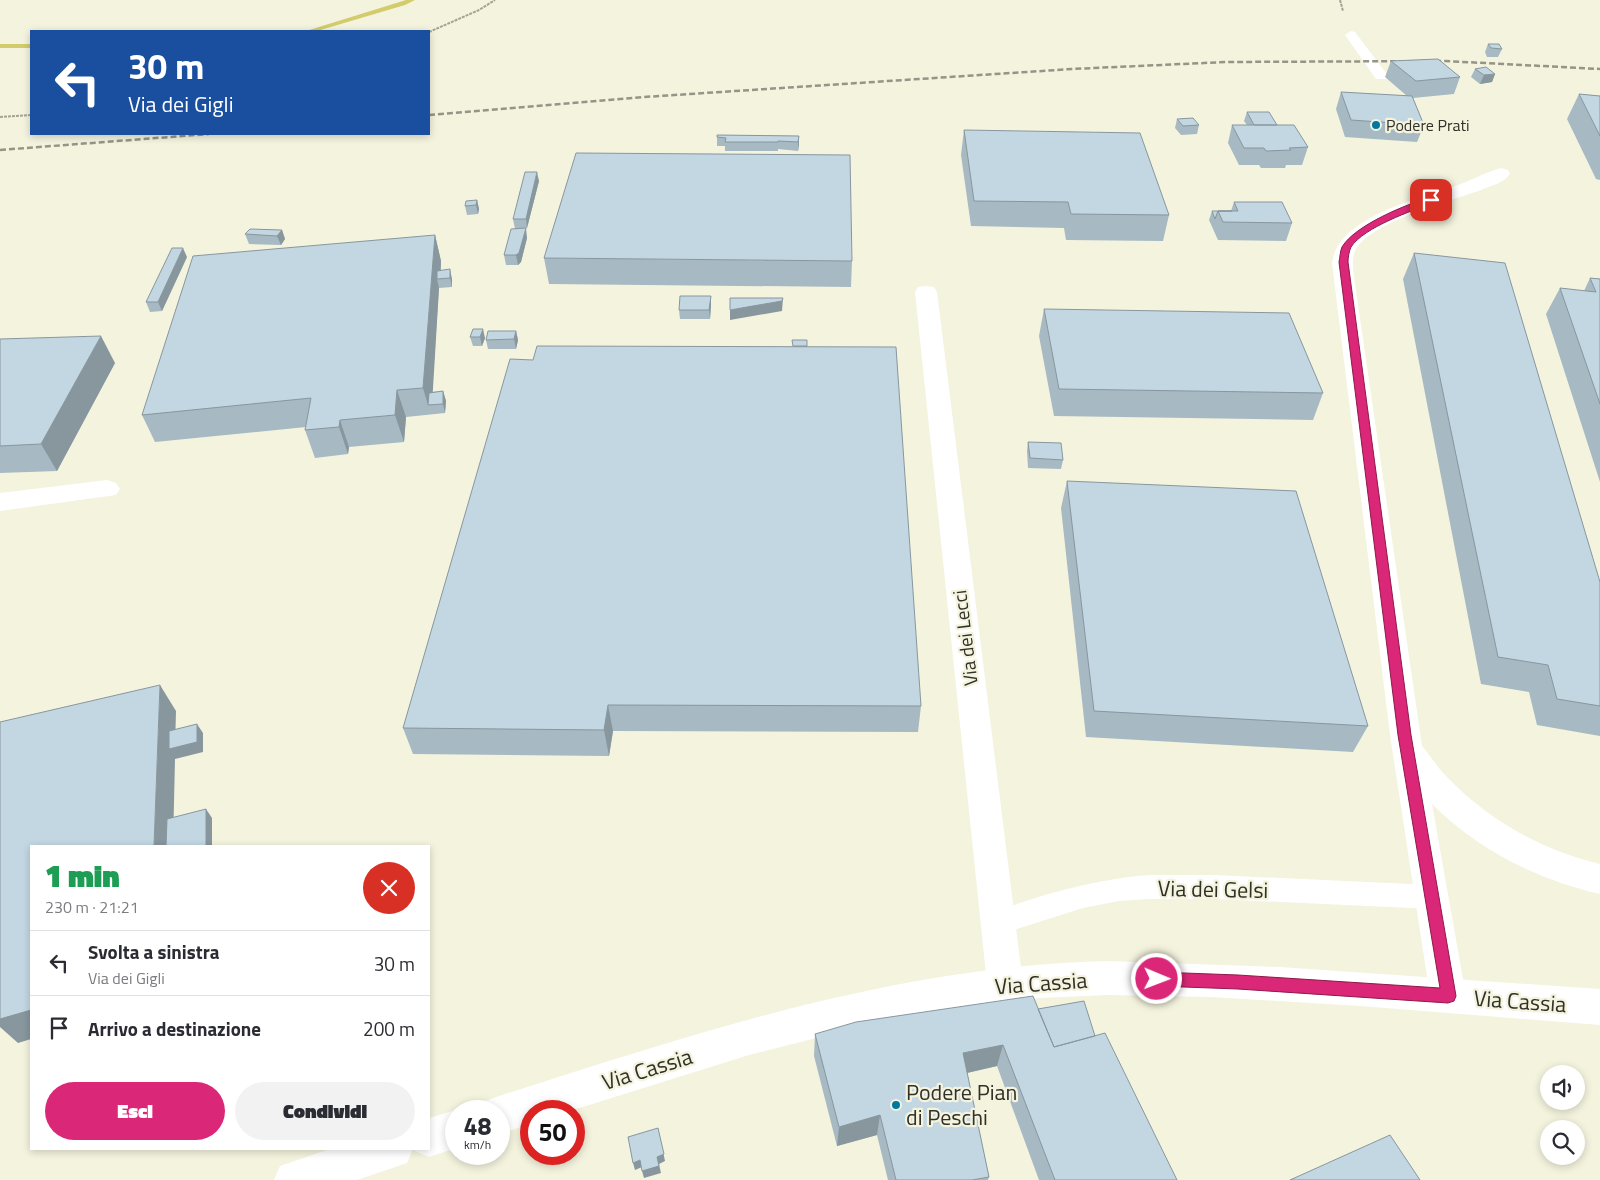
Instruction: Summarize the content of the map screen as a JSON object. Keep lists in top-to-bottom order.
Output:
{
  "streets": {
    "street": ["Via dei Lecci", "Via Cassia"],
    "lane": ["Via dei Gelsi"]
  },
  "crossings": [
    ["Via dei Lecci", "Via dei Gelsi"],
    ["Via dei Lecci", "Via Cassia"]
  ],
  "places": ["Podere Prati", "Podere Pian di Peschi"],
  "page": {
    "turn": ["30 m", "Via dei Gigli"],
    "heading": ["1 min", "230 m · 21:21"],
    "list": [
      {
        "name": "Svolta a sinistra",
        "note": "Via dei Gigli",
        "value": "30 m"
      },
      {
        "name": "Arrivo a destinazione",
        "value": "200 m"
      }
    ],
    "buttons": ["Esci", "Condividi"],
    "speed": "48 km/h",
    "limit": "50"
  }
}
